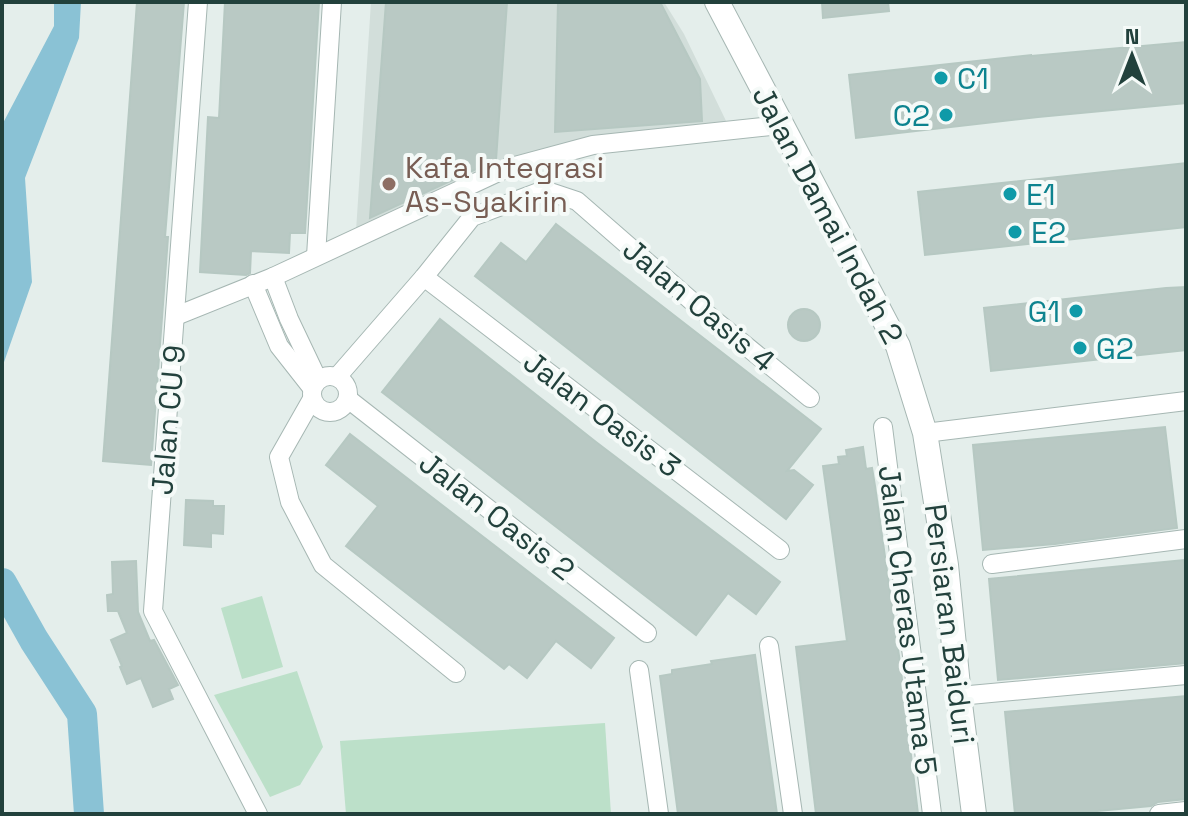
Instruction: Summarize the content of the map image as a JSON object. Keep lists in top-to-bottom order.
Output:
{
  "streets": {
    "street": [
      "Jalan Damai Indah 2",
      "Jalan Oasis 4",
      "Jalan Oasis 3",
      "Jalan CU 9",
      "Jalan Oasis 2",
      "Jalan Cheras Utama 5",
      "Persiaran Baiduri"
    ]
  },
  "crossings": [
    ["Jalan Damai Indah 2", "Persiaran Baiduri"],
    ["Jalan Oasis 4", "Jalan Oasis 3"],
    ["Jalan Oasis 4", "Jalan Oasis 2"]
  ],
  "places": [
    "C1",
    "C2",
    "Kafa Integrasi As-Syakirin",
    "E1",
    "E2",
    "G1",
    "G2"
  ],
  "north": "top"
}
